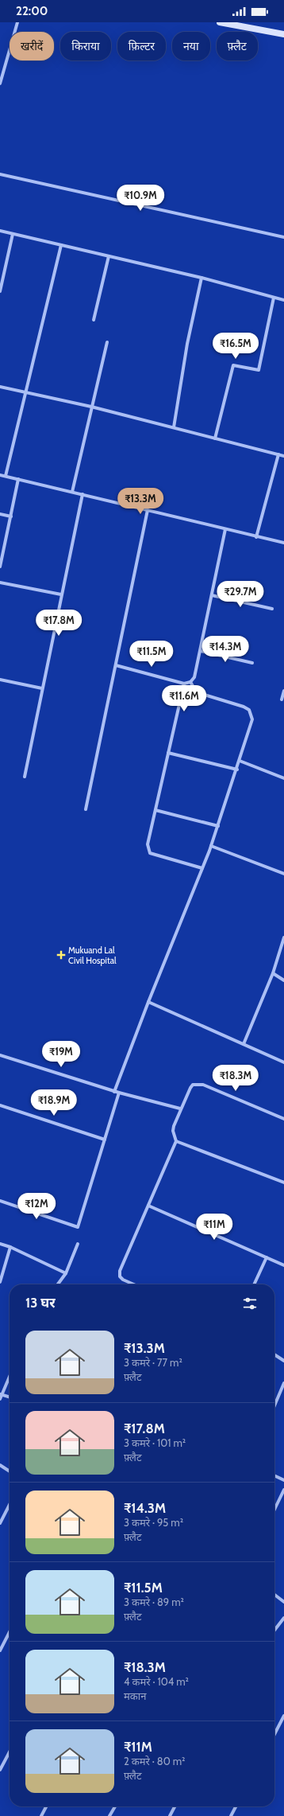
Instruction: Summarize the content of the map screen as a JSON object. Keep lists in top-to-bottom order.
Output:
{
  "places": {
    "health": ["Mukuand Lal Civil Hospital"]
  },
  "page": {
    "status": "22:00",
    "chip": [
      "खरीदें",
      "किराया",
      "फ़िल्टर",
      "नया",
      "फ़्लैट"
    ],
    "price": [
      "₹10.9M",
      "₹16.5M",
      "₹13.3M",
      "₹29.7M",
      "₹17.8M",
      "₹14.3M",
      "₹11.5M",
      "₹11.6M",
      "₹19M",
      "₹18.3M",
      "₹18.9M",
      "₹12M",
      "₹11M"
    ],
    "heading": "13 घर",
    "list": [
      {
        "name": "₹13.3M",
        "note": "3 कमरे · 77 m² · फ़्लैट"
      },
      {
        "name": "₹17.8M",
        "note": "3 कमरे · 101 m² · फ़्लैट"
      },
      {
        "name": "₹14.3M",
        "note": "3 कमरे · 95 m² · फ़्लैट"
      },
      {
        "name": "₹11.5M",
        "note": "3 कमरे · 89 m² · फ़्लैट"
      },
      {
        "name": "₹18.3M",
        "note": "4 कमरे · 104 m² · मकान"
      },
      {
        "name": "₹11M",
        "note": "2 कमरे · 80 m² · फ़्लैट"
      }
    ]
  }
}
